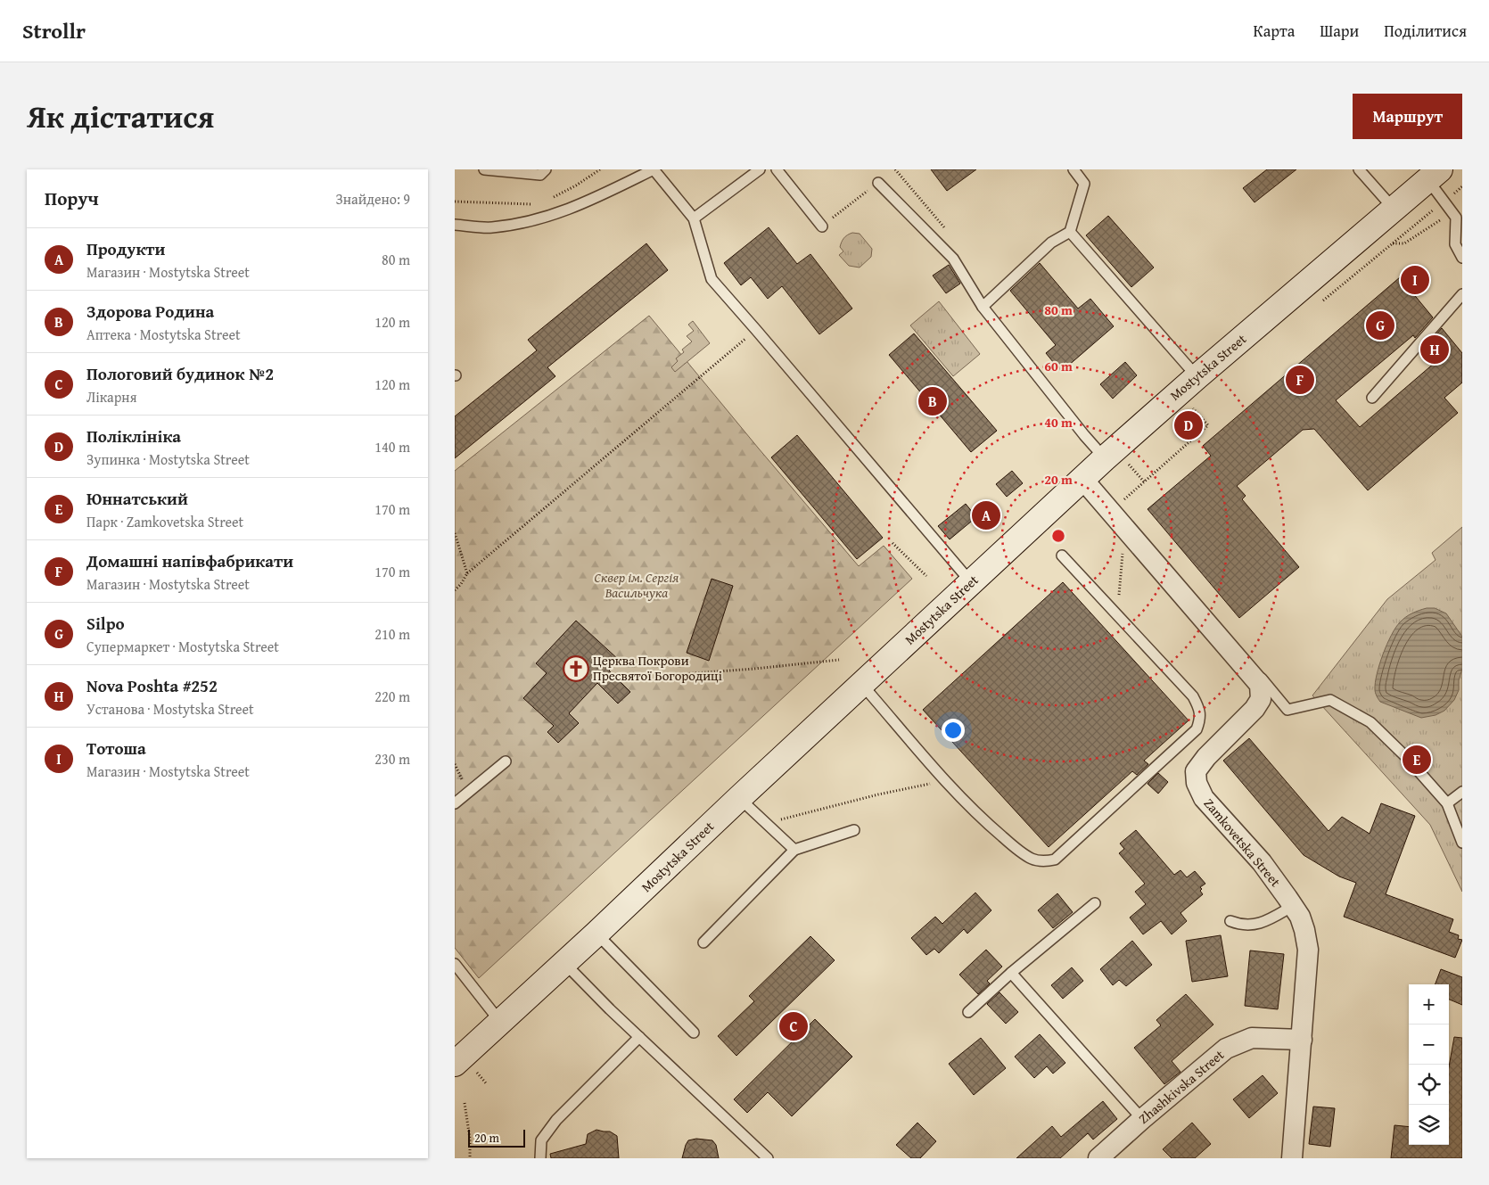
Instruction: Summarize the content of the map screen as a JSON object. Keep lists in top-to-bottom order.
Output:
{
  "streets": {
    "street": ["Mostytska Street", "Zamkovetska Street", "Zhashkivska Street"]
  },
  "crossings": [
    ["Mostytska Street", "Zamkovetska Street"],
    ["Zamkovetska Street", "Zhashkivska Street"]
  ],
  "parks": ["Сквер ім. Сергія Васильчука"],
  "places": {
    "church": ["Церква Покрови Пресвятої Богородиці"]
  },
  "scale_bar": "20 m",
  "page": {
    "header": "Strollr",
    "nav": ["Карта", "Шари", "Поділитися"],
    "title": "Як дістатися",
    "buttons": "Маршрут",
    "heading": ["Поруч", "Знайдено: 9"],
    "list": [
      {
        "mark": "A",
        "name": "Продукти",
        "note": "Магазин · Mostytska Street",
        "value": "80 m"
      },
      {
        "mark": "B",
        "name": "Здорова Родина",
        "note": "Аптека · Mostytska Street",
        "value": "120 m"
      },
      {
        "mark": "C",
        "name": "Пологовий будинок №2",
        "note": "Лікарня",
        "value": "120 m"
      },
      {
        "mark": "D",
        "name": "Поліклініка",
        "note": "Зупинка · Mostytska Street",
        "value": "140 m"
      },
      {
        "mark": "E",
        "name": "Юннатський",
        "note": "Парк · Zamkovetska Street",
        "value": "170 m"
      },
      {
        "mark": "F",
        "name": "Домашні напівфабрикати",
        "note": "Магазин · Mostytska Street",
        "value": "170 m"
      },
      {
        "mark": "G",
        "name": "Silpo",
        "note": "Супермаркет · Mostytska Street",
        "value": "210 m"
      },
      {
        "mark": "H",
        "name": "Nova Poshta #252",
        "note": "Установа · Mostytska Street",
        "value": "220 m"
      },
      {
        "mark": "I",
        "name": "Тотоша",
        "note": "Магазин · Mostytska Street",
        "value": "230 m"
      }
    ],
    "pins": [
      "I",
      "G",
      "H",
      "F",
      "B",
      "D",
      "A",
      "E",
      "C"
    ],
    "map_buttons": ["+", "−"],
    "scale": "20 m"
  },
  "rings": [
    "80 m",
    "60 m",
    "40 m",
    "20 m"
  ]
}
